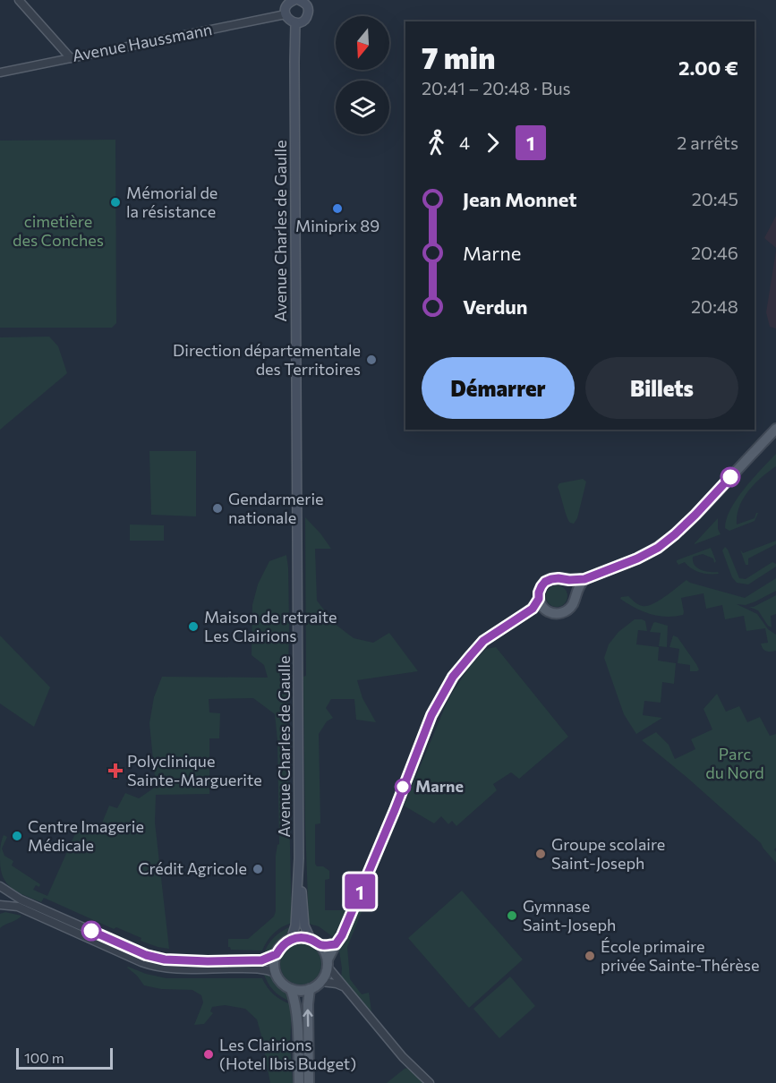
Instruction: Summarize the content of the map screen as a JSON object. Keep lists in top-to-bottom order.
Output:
{
  "streets": {
    "main road": ["Avenue Charles de Gaulle"],
    "street": ["Avenue Haussmann"]
  },
  "parks": ["cimetière des Conches", "Parc du Nord"],
  "places": {
    "other": [
      "Mémorial de la résistance",
      "Miniprix 89",
      "Direction départementale des Territoires",
      "Gendarmerie nationale",
      "Maison de retraite Les Clairions",
      "Marne",
      "Centre Imagerie Médicale",
      "Groupe scolaire Saint-Joseph",
      "Crédit Agricole",
      "Gymnase Saint-Joseph",
      "École primaire privée Sainte-Thérèse",
      "Les Clairions (Hotel Ibis Budget)"
    ],
    "health": ["Polyclinique Sainte-Marguerite"]
  },
  "lines": ["bus line 1"],
  "scale_bar": "100 m",
  "north": "bottom",
  "page": {
    "on_map": "1",
    "heading": ["7 min", "20:41 – 20:48 · Bus", "2.00 €"],
    "legs": ["4", "1", "2 arrêts"],
    "list": [
      {
        "name": "Jean Monnet",
        "value": "20:45"
      },
      {
        "name": "Marne",
        "value": "20:46"
      },
      {
        "name": "Verdun",
        "value": "20:48"
      }
    ],
    "buttons": ["Démarrer", "Billets"],
    "scale": "100 m"
  }
}
